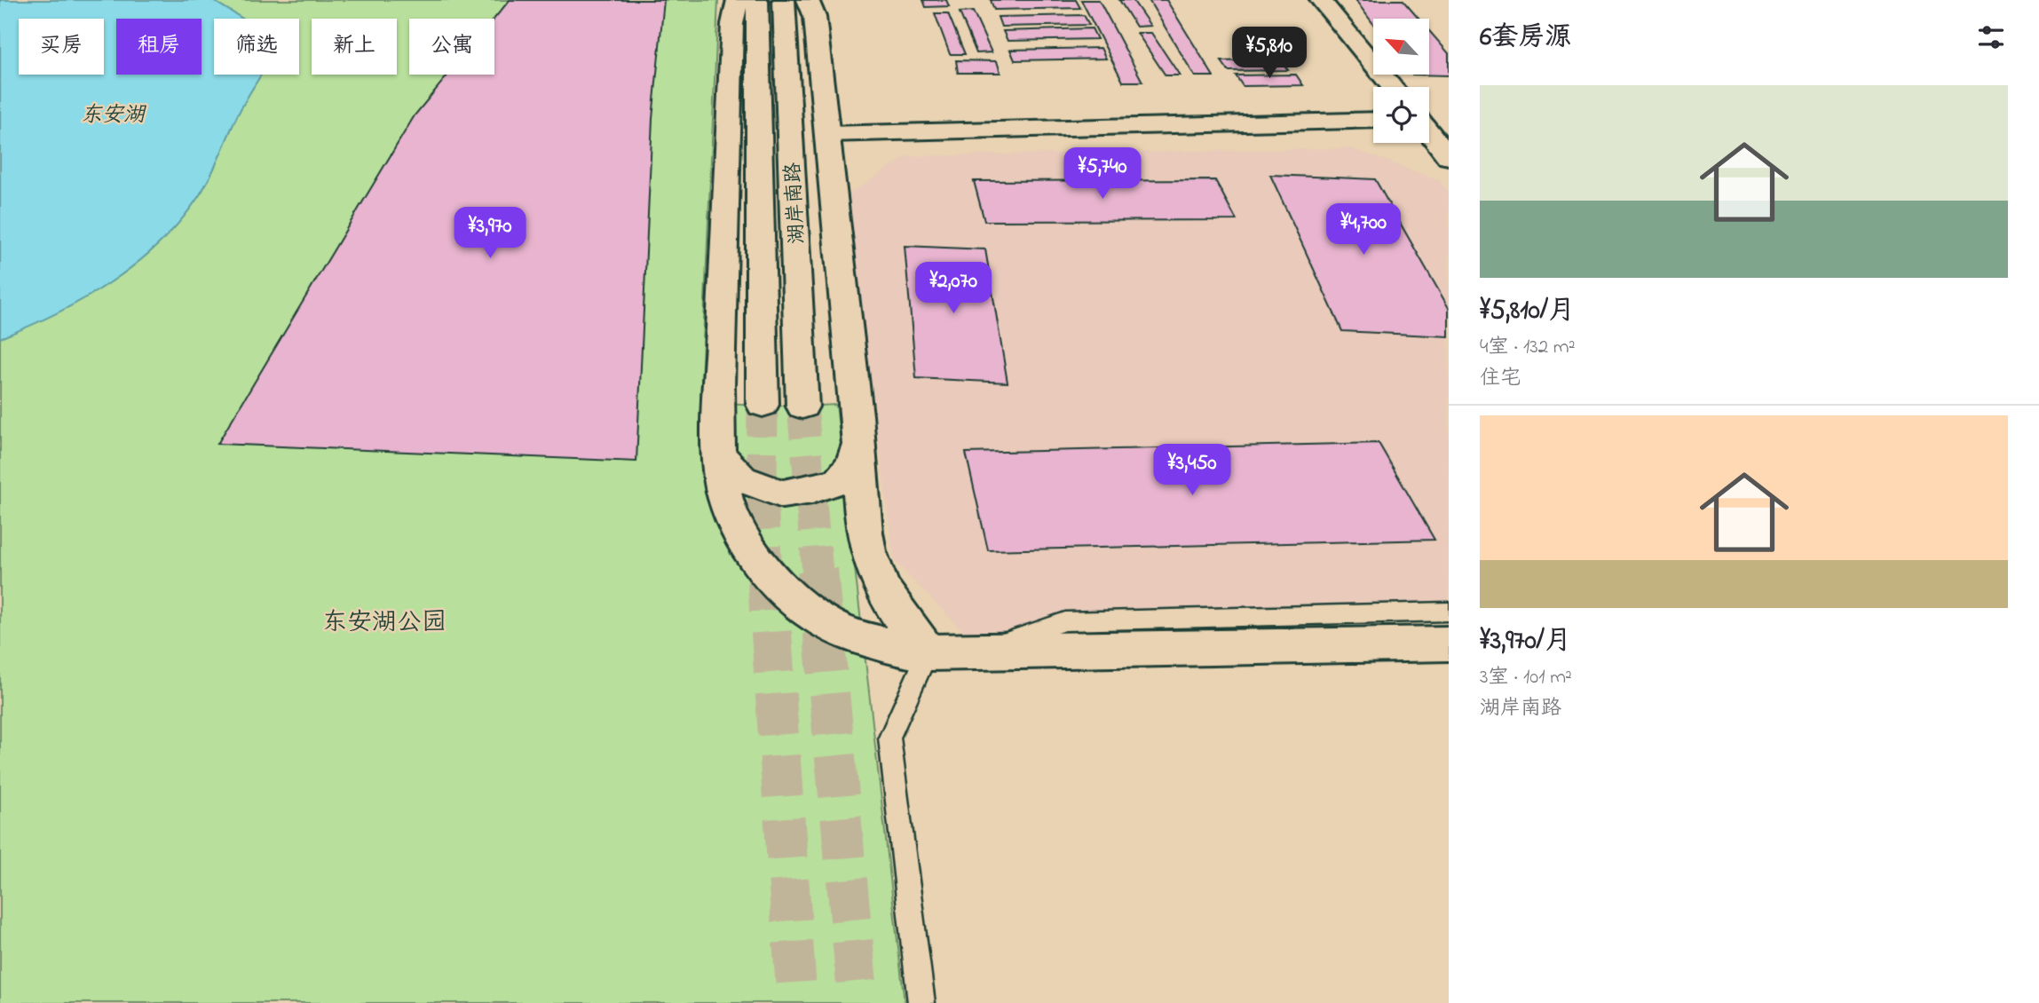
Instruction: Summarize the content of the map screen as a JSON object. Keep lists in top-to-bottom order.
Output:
{
  "streets": {
    "street": ["湖岸南路"]
  },
  "water": ["东安湖"],
  "parks": ["东安湖公园"],
  "north": "top left",
  "page": {
    "heading": "6套房源",
    "chip": [
      "买房",
      "租房",
      "筛选",
      "新上",
      "公寓"
    ],
    "price": [
      "¥5,810",
      "¥5,740",
      "¥4,700",
      "¥3,970",
      "¥2,070",
      "¥3,450"
    ],
    "list": [
      {
        "name": "¥5,810/月",
        "note": "4室 · 132 m² · 住宅"
      },
      {
        "name": "¥3,970/月",
        "note": "3室 · 101 m² · 湖岸南路"
      }
    ]
  }
}
